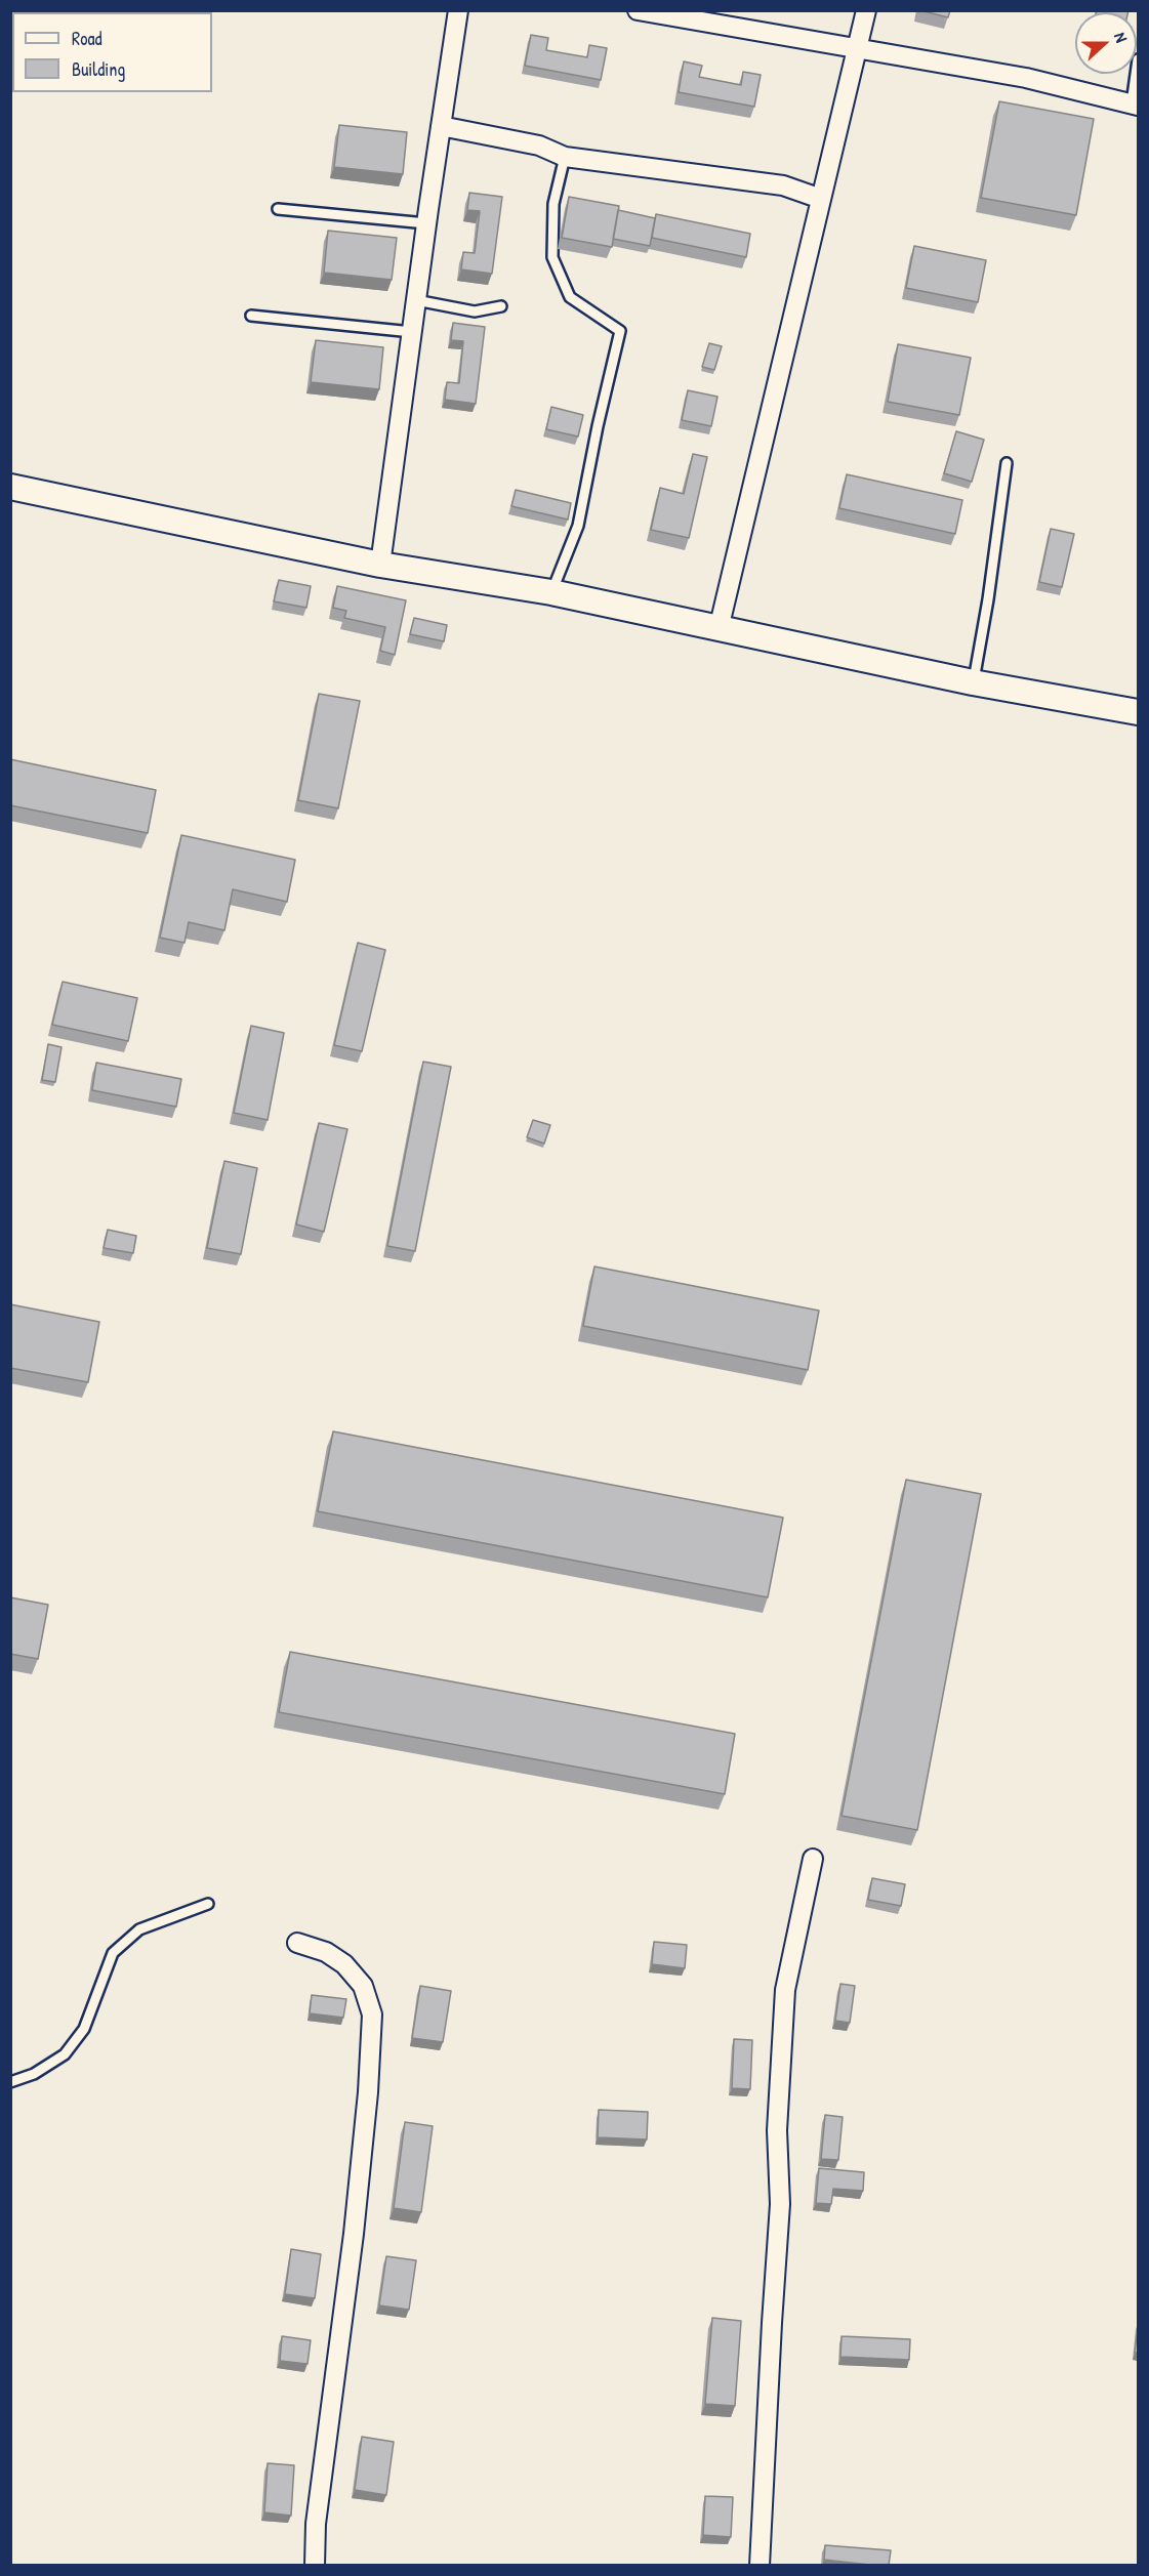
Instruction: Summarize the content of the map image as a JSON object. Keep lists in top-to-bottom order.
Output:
{
  "legend": ["Road", "Building"],
  "north": "right"
}
